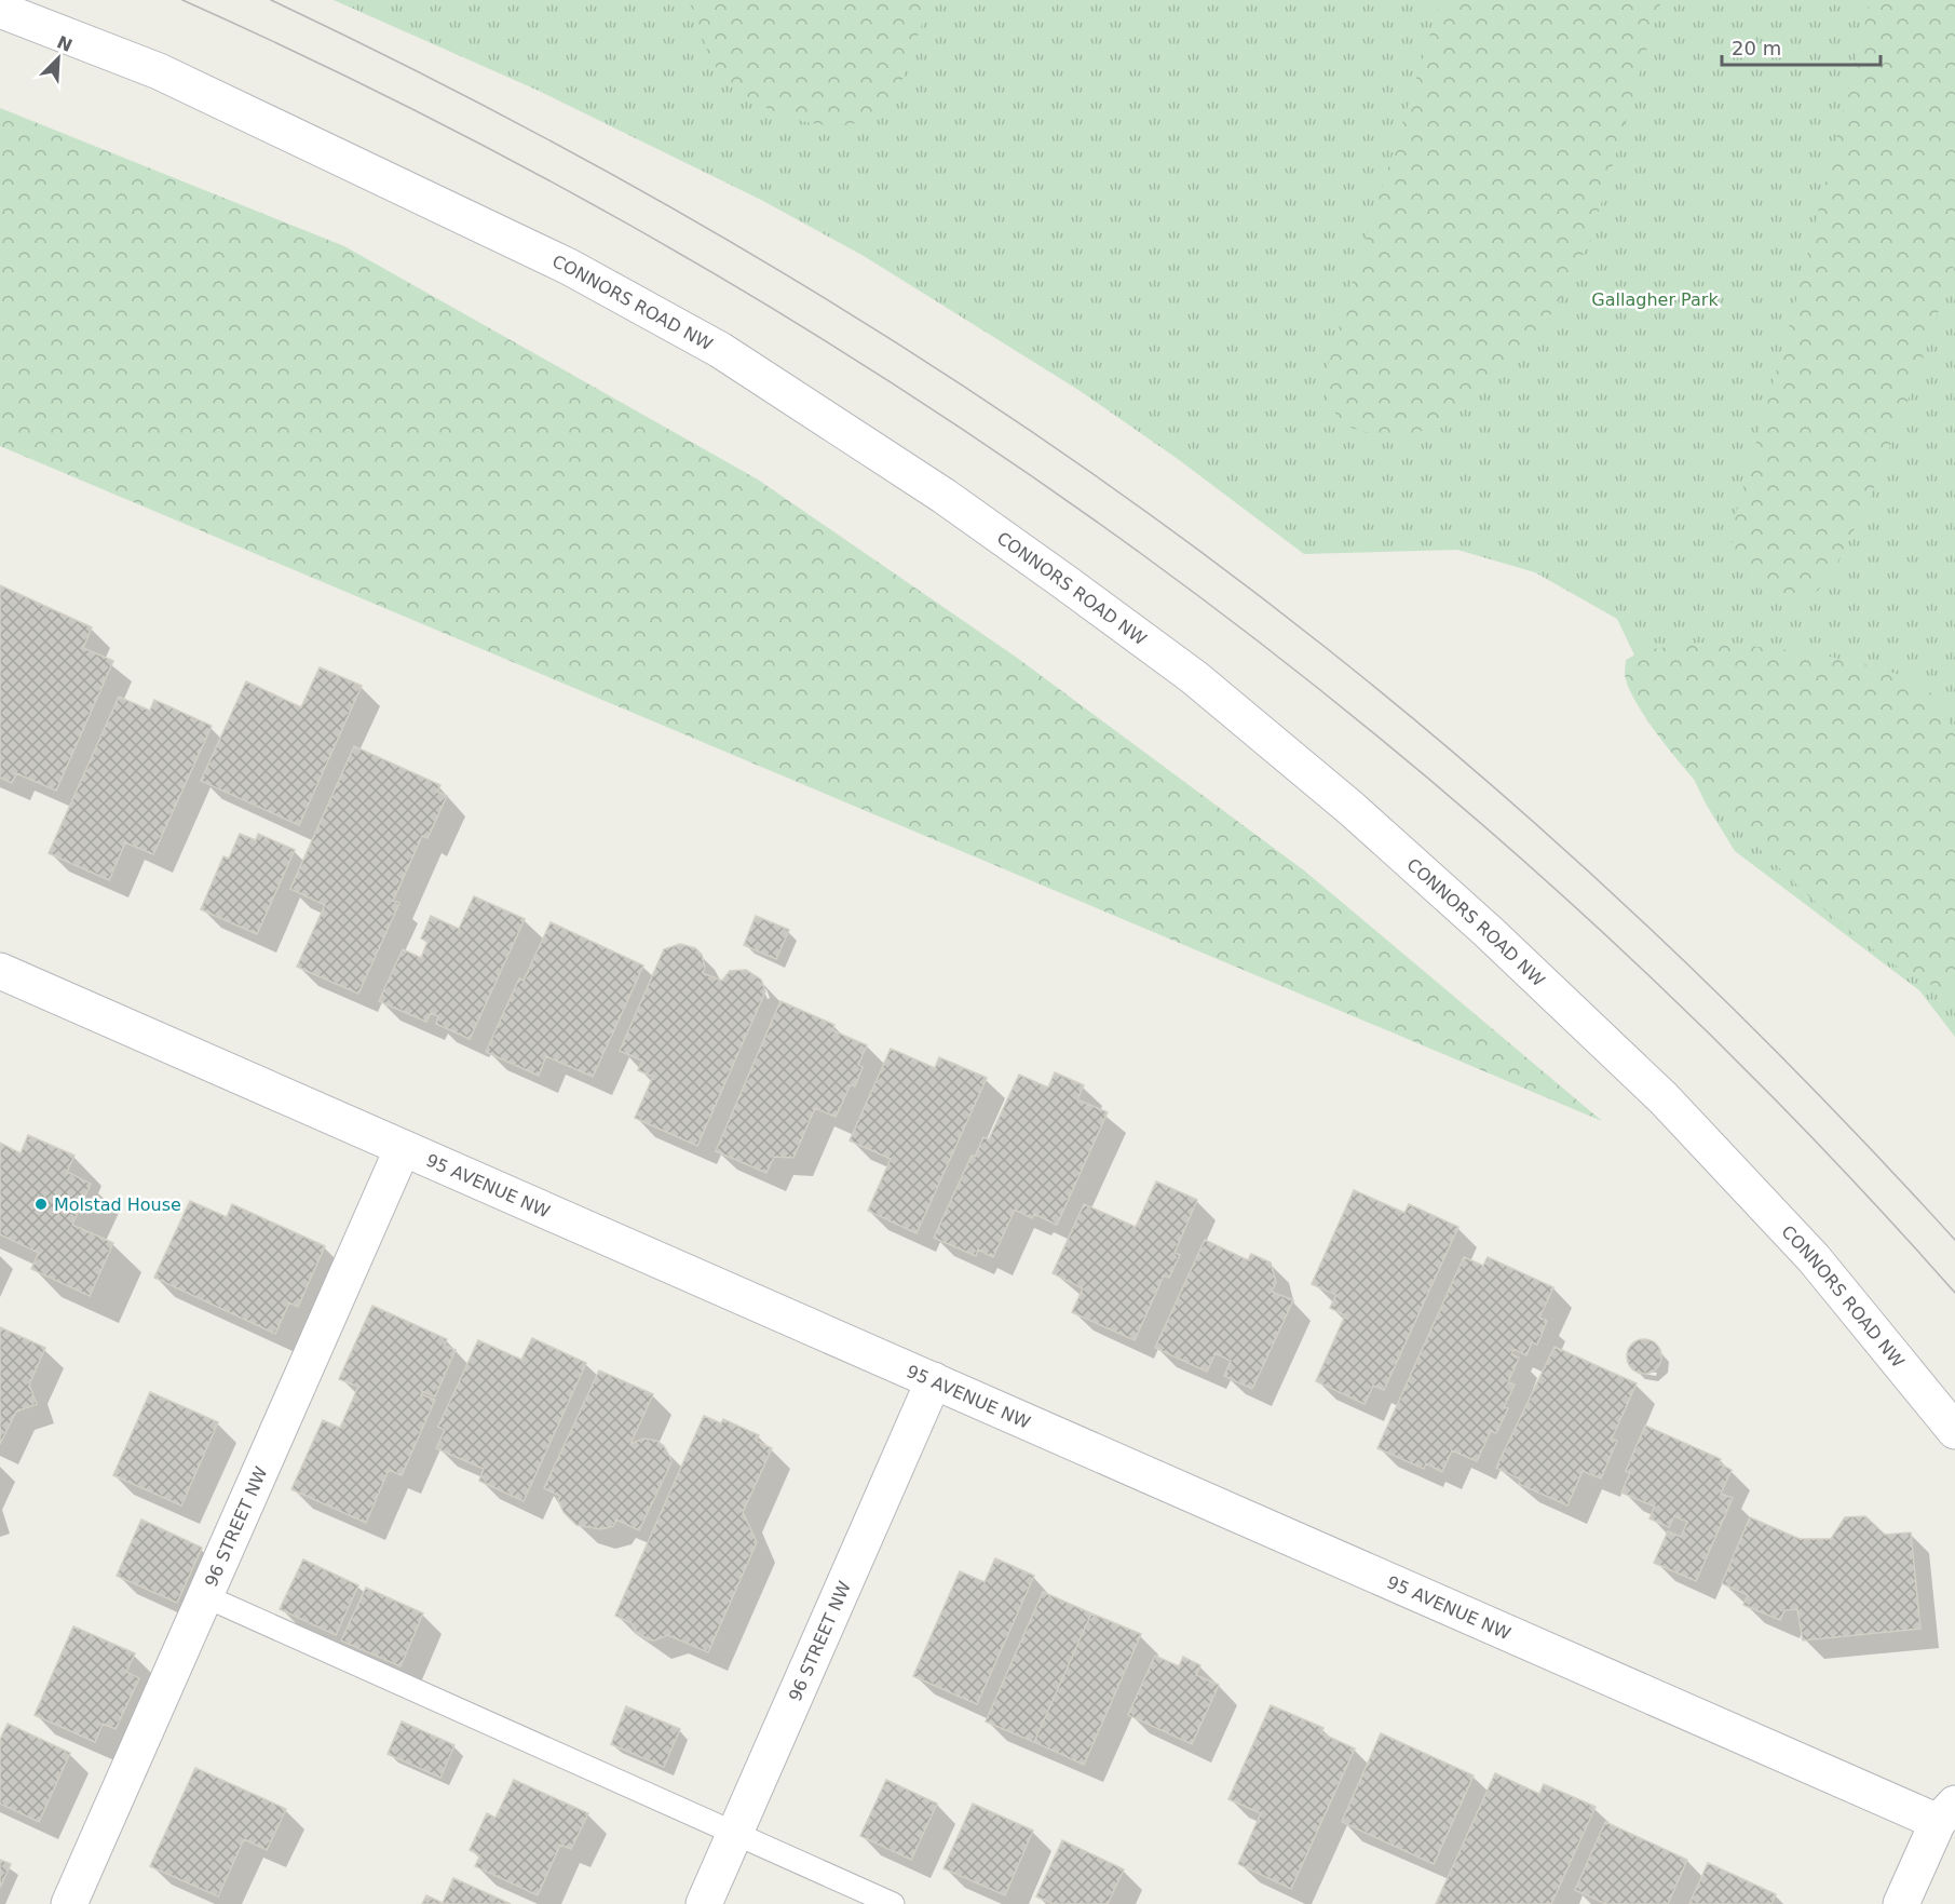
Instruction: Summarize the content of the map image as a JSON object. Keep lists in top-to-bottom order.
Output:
{
  "streets": {
    "street": ["CONNORS ROAD NW", "95 AVENUE NW", "96 STREET NW"]
  },
  "crossings": [
    ["95 AVENUE NW", "96 STREET NW"]
  ],
  "parks": ["Gallagher Park"],
  "places": ["Molstad House"],
  "scale_bar": "20 m",
  "north": "top right"
}
